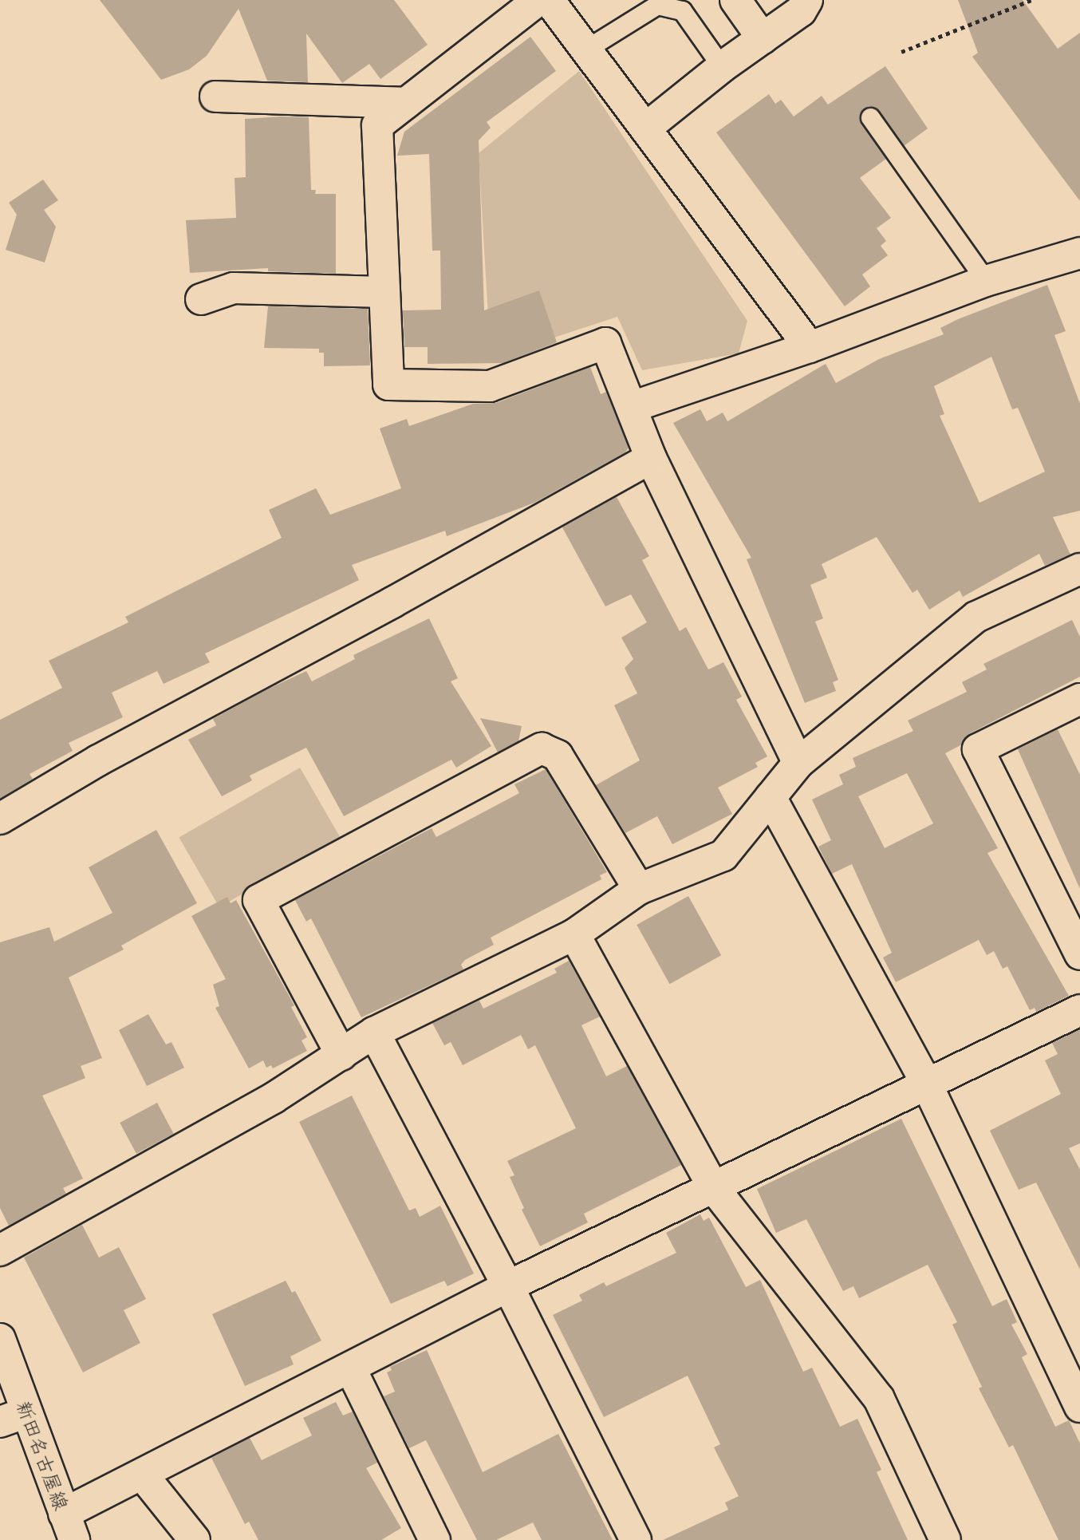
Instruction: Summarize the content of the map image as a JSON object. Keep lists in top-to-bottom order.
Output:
{
  "streets": {
    "street": ["新田名古屋線"]
  }
}
